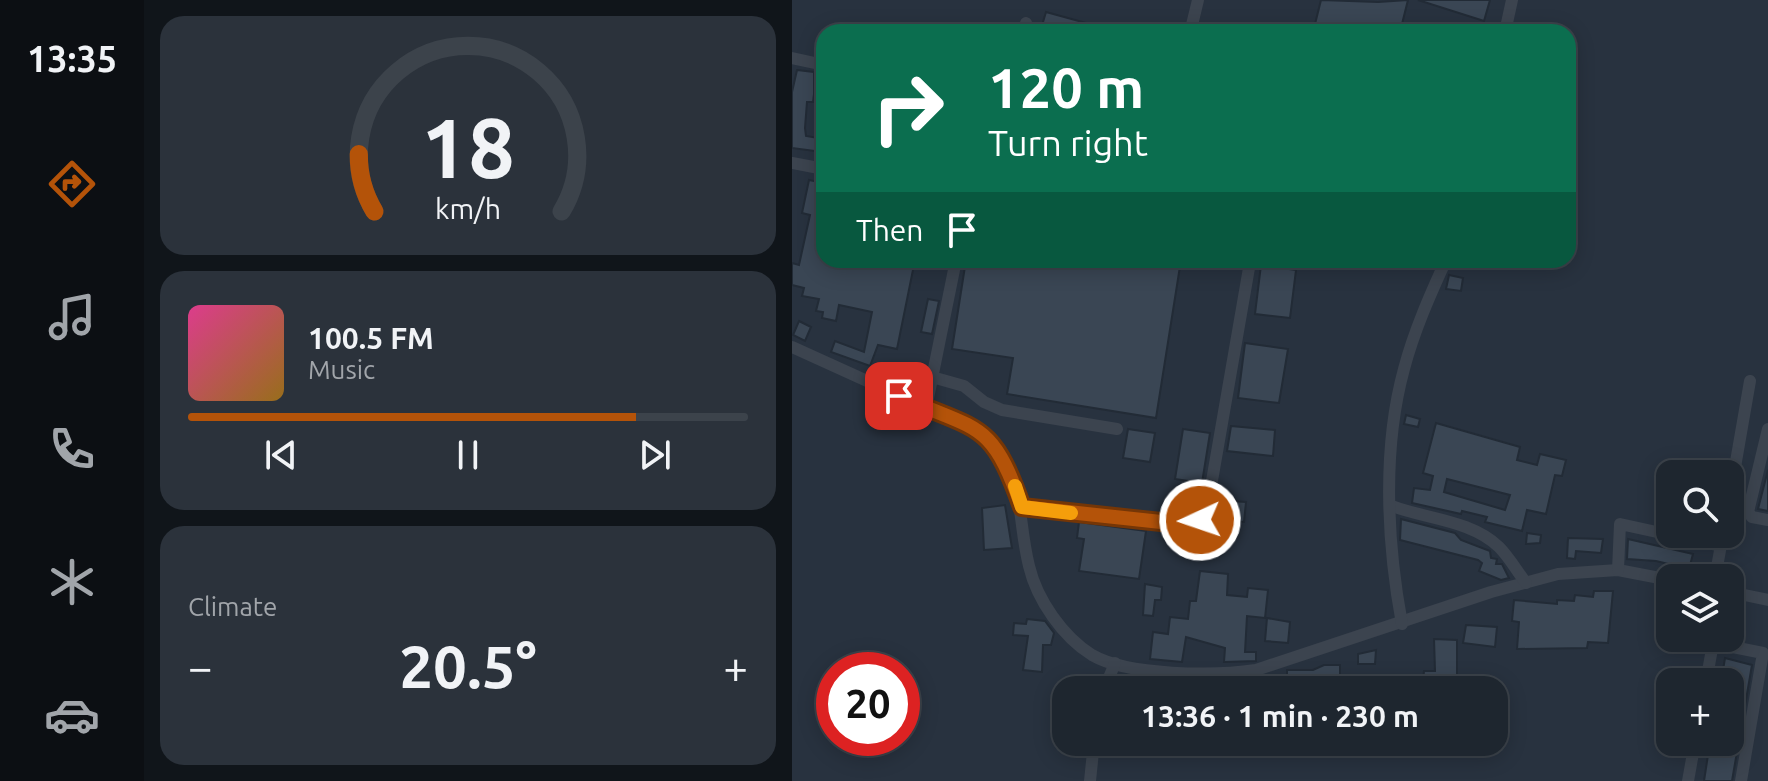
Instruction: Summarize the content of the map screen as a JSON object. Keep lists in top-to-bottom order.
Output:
{
  "page": {
    "tabs": "13:35",
    "turn": ["120 m", "Turn right"],
    "then": "Then",
    "song": ["100.5 FM", "Music"],
    "map_buttons": "+",
    "tile": "Climate",
    "heat": ["−", "20.5°", "+"],
    "limit": "20",
    "trip": "13:36 · 1 min · 230 m",
    "gauge": ["18", "km/h"]
  }
}
